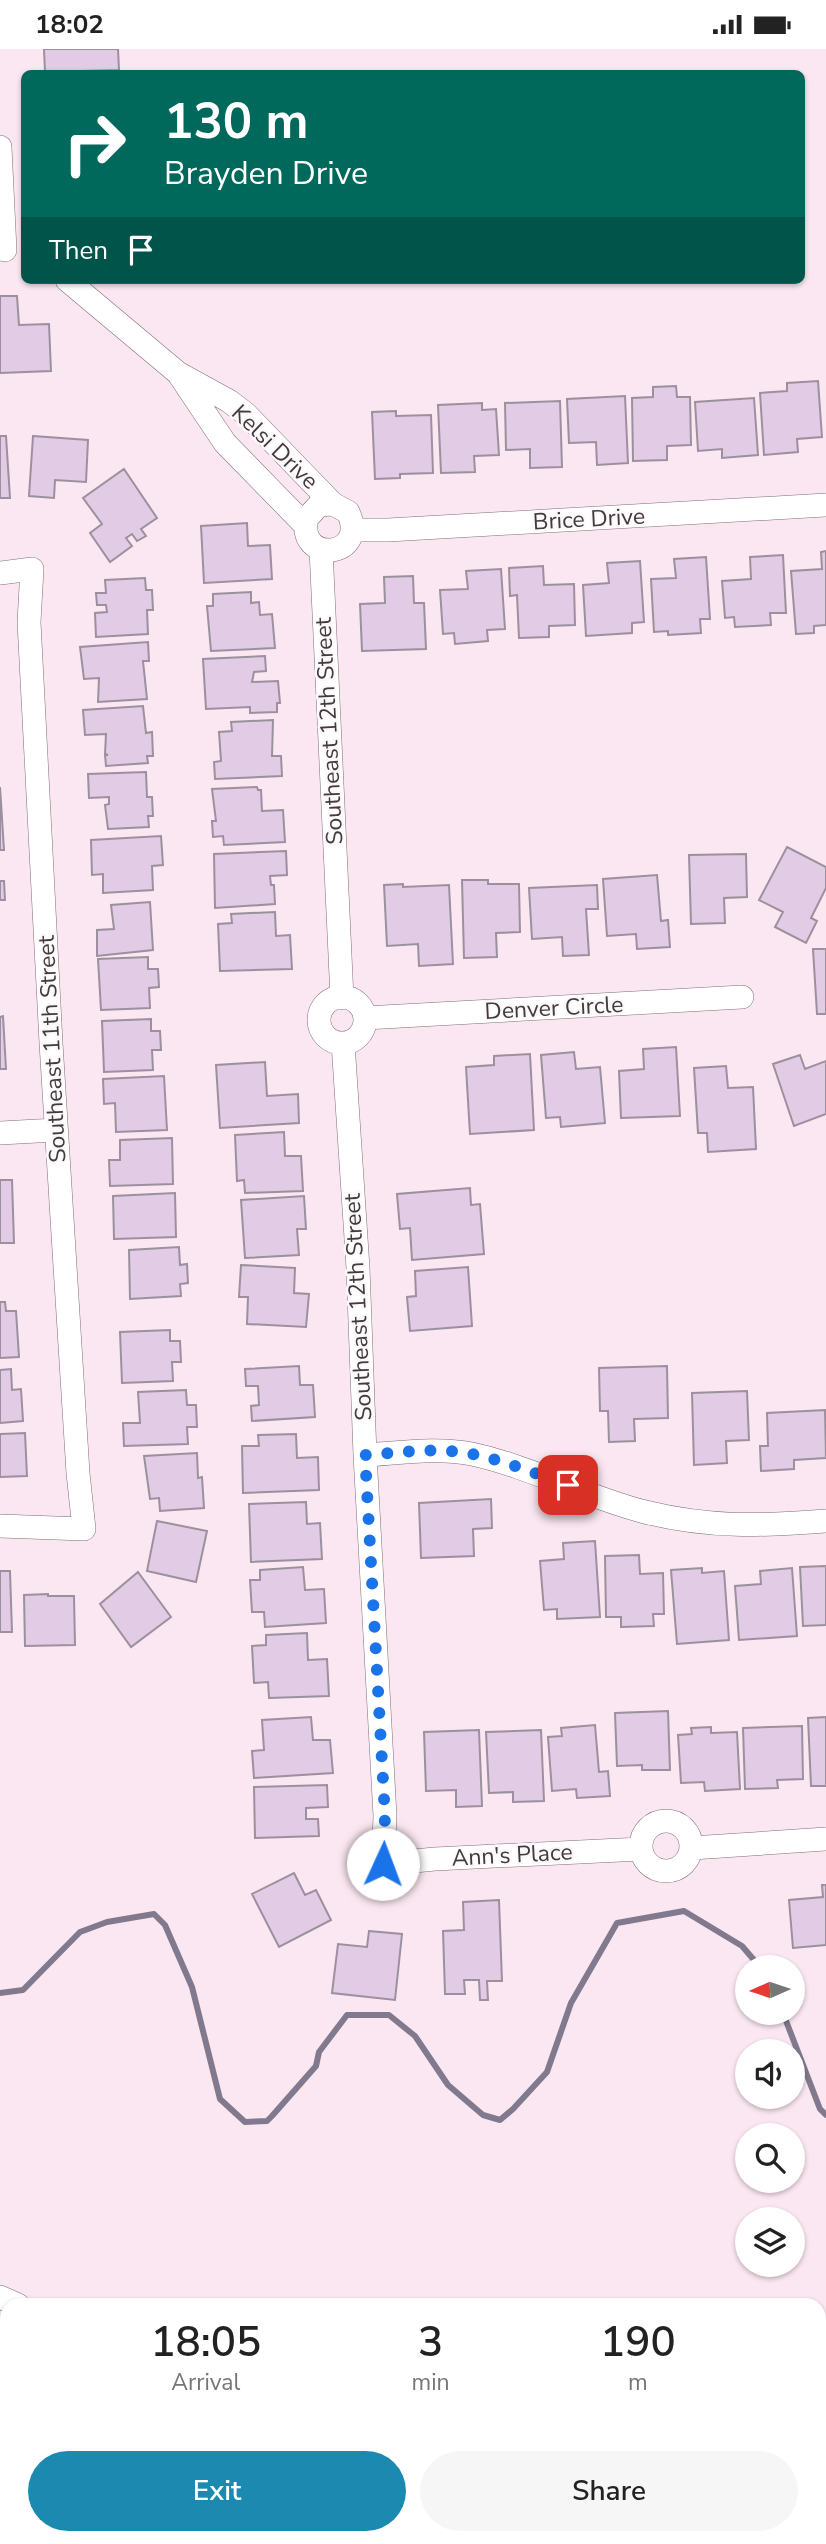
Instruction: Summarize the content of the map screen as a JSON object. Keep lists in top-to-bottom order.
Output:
{
  "streets": {
    "street": [
      "Kelsi Drive",
      "Brice Drive",
      "Southeast 12th Street",
      "Denver Circle",
      "Southeast 11th Street",
      "Ann's Place"
    ]
  },
  "crossings": [
    ["Kelsi Drive", "Brice Drive"],
    ["Kelsi Drive", "Southeast 12th Street"],
    ["Brice Drive", "Southeast 12th Street"],
    ["Southeast 12th Street", "Denver Circle"],
    ["Southeast 12th Street", "Ann's Place"]
  ],
  "north": "left",
  "page": {
    "status": "18:02",
    "turn": ["130 m", "Brayden Drive"],
    "then": "Then",
    "eta": [
      "18:05",
      "Arrival",
      "3",
      "min",
      "190",
      "m"
    ],
    "buttons": ["Exit", "Share"]
  }
}
